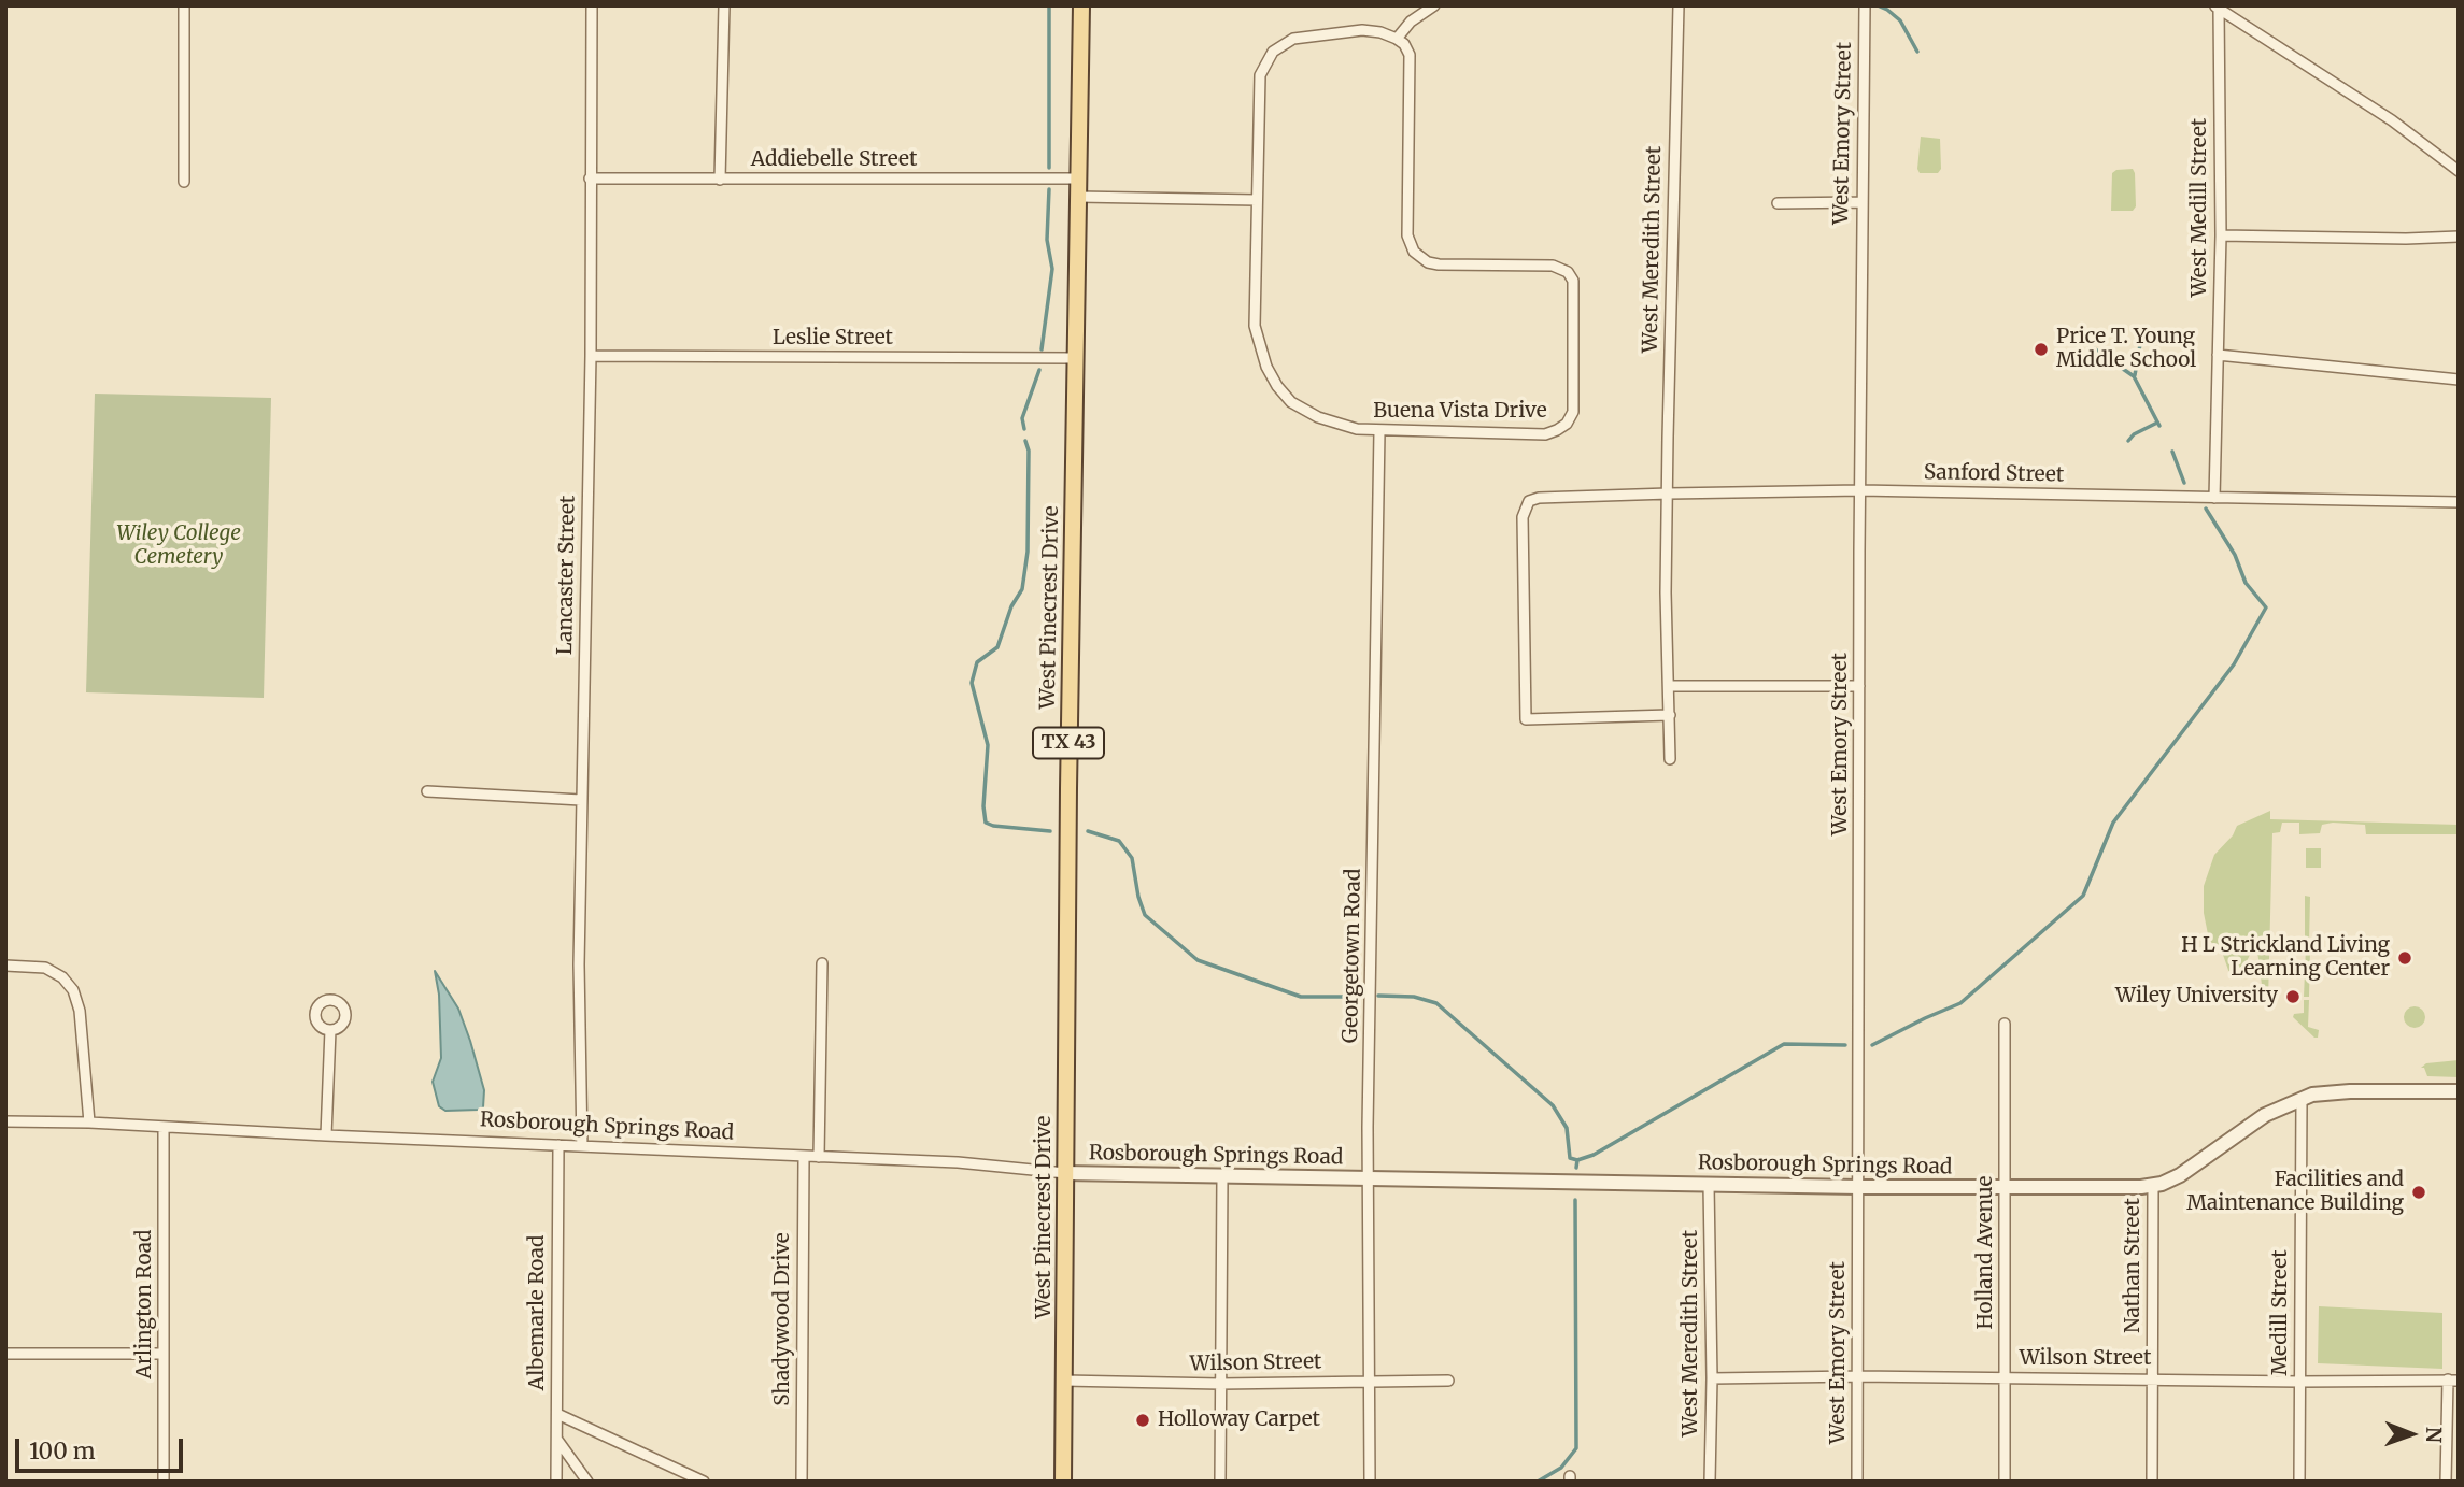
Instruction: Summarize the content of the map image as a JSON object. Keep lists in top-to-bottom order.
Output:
{
  "streets": {
    "main road": ["West Pinecrest Drive", "TX 43"],
    "street": [
      "West Emory Street",
      "Addiebelle Street",
      "West Medill Street",
      "West Meredith Street",
      "Leslie Street",
      "Buena Vista Drive",
      "Sanford Street",
      "Lancaster Street",
      "Georgetown Road",
      "Rosborough Springs Road",
      "Holland Avenue",
      "Nathan Street",
      "Arlington Road",
      "Albemarle Road",
      "Medill Street",
      "Shadywood Drive",
      "Wilson Street"
    ]
  },
  "crossings": [
    ["West Emory Street", "Sanford Street"],
    ["West Emory Street", "Rosborough Springs Road"],
    ["West Emory Street", "Wilson Street"],
    ["Addiebelle Street", "Lancaster Street"],
    ["Addiebelle Street", "West Pinecrest Drive"],
    ["West Medill Street", "Sanford Street"],
    ["West Meredith Street", "Sanford Street"],
    ["West Meredith Street", "Rosborough Springs Road"],
    ["West Meredith Street", "Wilson Street"],
    ["Leslie Street", "Lancaster Street"],
    ["Leslie Street", "West Pinecrest Drive"],
    ["Buena Vista Drive", "Georgetown Road"],
    ["Lancaster Street", "Rosborough Springs Road"],
    ["West Pinecrest Drive", "Rosborough Springs Road"],
    ["West Pinecrest Drive", "Wilson Street"],
    ["Georgetown Road", "Rosborough Springs Road"],
    ["Georgetown Road", "Wilson Street"],
    ["Rosborough Springs Road", "Holland Avenue"],
    ["Rosborough Springs Road", "Nathan Street"],
    ["Rosborough Springs Road", "Arlington Road"],
    ["Rosborough Springs Road", "Albemarle Road"],
    ["Rosborough Springs Road", "Medill Street"],
    ["Rosborough Springs Road", "Shadywood Drive"],
    ["Holland Avenue", "Wilson Street"],
    ["Nathan Street", "Wilson Street"],
    ["Medill Street", "Wilson Street"]
  ],
  "parks": ["Wiley College Cemetery"],
  "places": [
    "Price T. Young Middle School",
    "H L Strickland Living Learning Center",
    "Wiley University",
    "Facilities and Maintenance Building",
    "Holloway Carpet"
  ],
  "scale_bar": "100 m",
  "north": "right"
}
